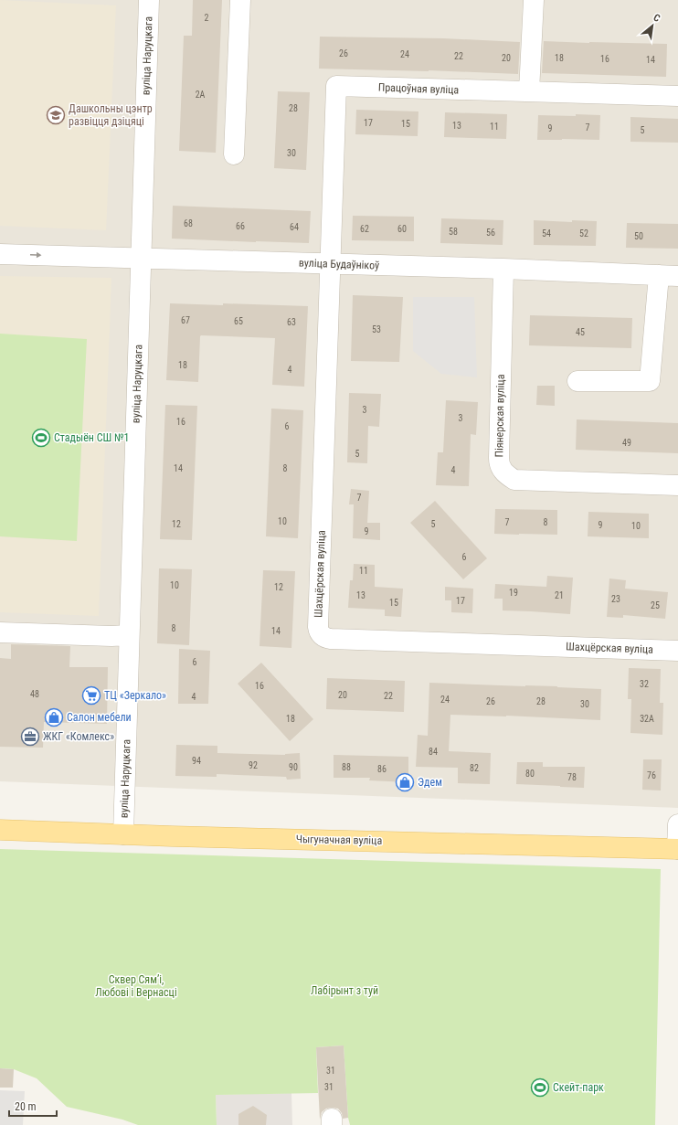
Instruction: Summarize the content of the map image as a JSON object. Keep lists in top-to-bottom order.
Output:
{
  "streets": {
    "main road": ["Чыгуначная вуліца"],
    "street": [
      "вуліца Наруцкага",
      "Працоўная вуліца",
      "вуліца Будаўнікоў",
      "Піянерская вуліца",
      "Шахцёрская вуліца"
    ]
  },
  "crossings": [
    ["вуліца Наруцкага", "вуліца Будаўнікоў"],
    ["вуліца Наруцкага", "Чыгуначная вуліца"],
    ["Працоўная вуліца", "вуліца Будаўнікоў"],
    ["Працоўная вуліца", "Шахцёрская вуліца"],
    ["вуліца Будаўнікоў", "Піянерская вуліца"],
    ["вуліца Будаўнікоў", "Шахцёрская вуліца"]
  ],
  "parks": ["Сквер Сямʼі, Любові і Вернасці", "Лабірынт з туй"],
  "places": {
    "school or university": ["Дашкольны цэнтр развіцця дзіцяці"],
    "sports": ["Стадыён СШ №1", "Скейт-парк"],
    "supermarket": ["ТЦ «Зеркало»"],
    "shop": ["Салон мебели", "Эдем"],
    "office": ["ЖКГ «Комлекс»"]
  },
  "house_numbers": [
    "2",
    "26",
    "24",
    "22",
    "20",
    "18",
    "16",
    "14",
    "2А",
    "28",
    "17",
    "15",
    "13",
    "11",
    "7",
    "9",
    "5",
    "30",
    "68",
    "66",
    "64",
    "62",
    "60",
    "58",
    "56",
    "54",
    "52",
    "50",
    "67",
    "65",
    "63",
    "53",
    "45",
    "18",
    "4",
    "3",
    "3",
    "16",
    "6",
    "49",
    "5",
    "14",
    "8",
    "4",
    "7",
    "10",
    "7",
    "8",
    "12",
    "5",
    "9",
    "10",
    "9",
    "6",
    "11",
    "10",
    "12",
    "19",
    "13",
    "21",
    "23",
    "17",
    "15",
    "25",
    "8",
    "14",
    "6",
    "32",
    "16",
    "48",
    "20",
    "22",
    "4",
    "24",
    "26",
    "28",
    "30",
    "18",
    "32А",
    "84",
    "94",
    "92",
    "90",
    "88",
    "82",
    "86",
    "80",
    "76",
    "78",
    "31",
    "31"
  ],
  "scale_bar": "20 m",
  "north": "top right"
}
